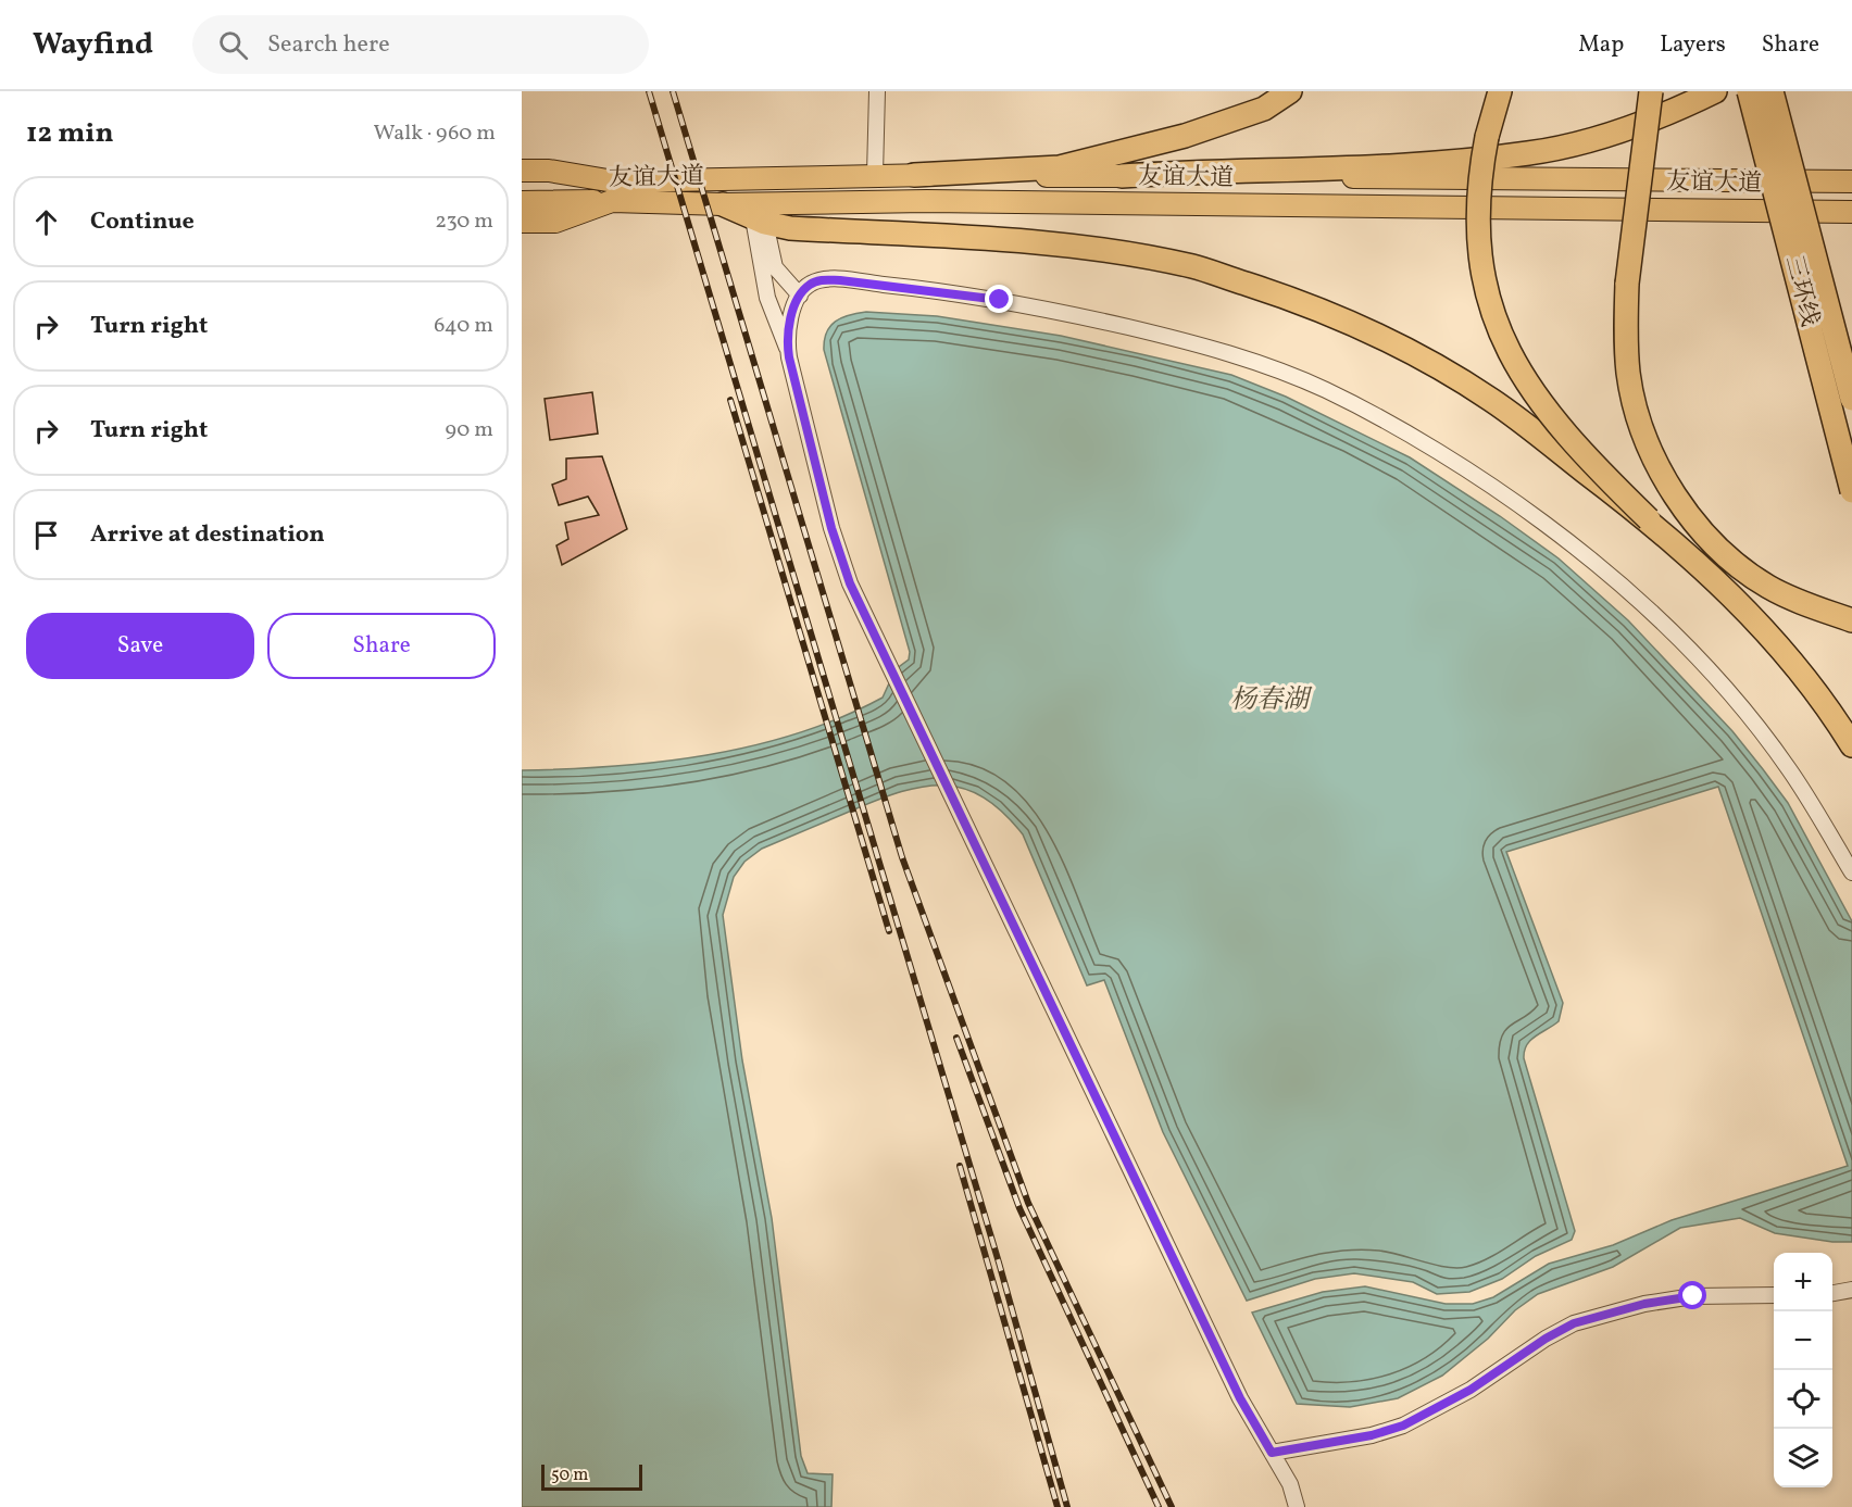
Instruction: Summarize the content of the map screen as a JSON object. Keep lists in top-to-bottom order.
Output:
{
  "streets": {
    "highway": ["三环线"],
    "main road": ["友谊大道"]
  },
  "water": ["杨春湖"],
  "scale_bar": "50 m",
  "page": {
    "header": "Wayfind",
    "search": "Search here",
    "nav": ["Map", "Layers", "Share"],
    "heading": ["12 min", "Walk · 960 m"],
    "list": [
      ["Continue", "230 m"],
      ["Turn right", "640 m"],
      ["Turn right", "90 m"],
      "Arrive at destination"
    ],
    "buttons": ["Save", "Share"],
    "map_buttons": ["+", "−"],
    "scale": "50 m"
  }
}
